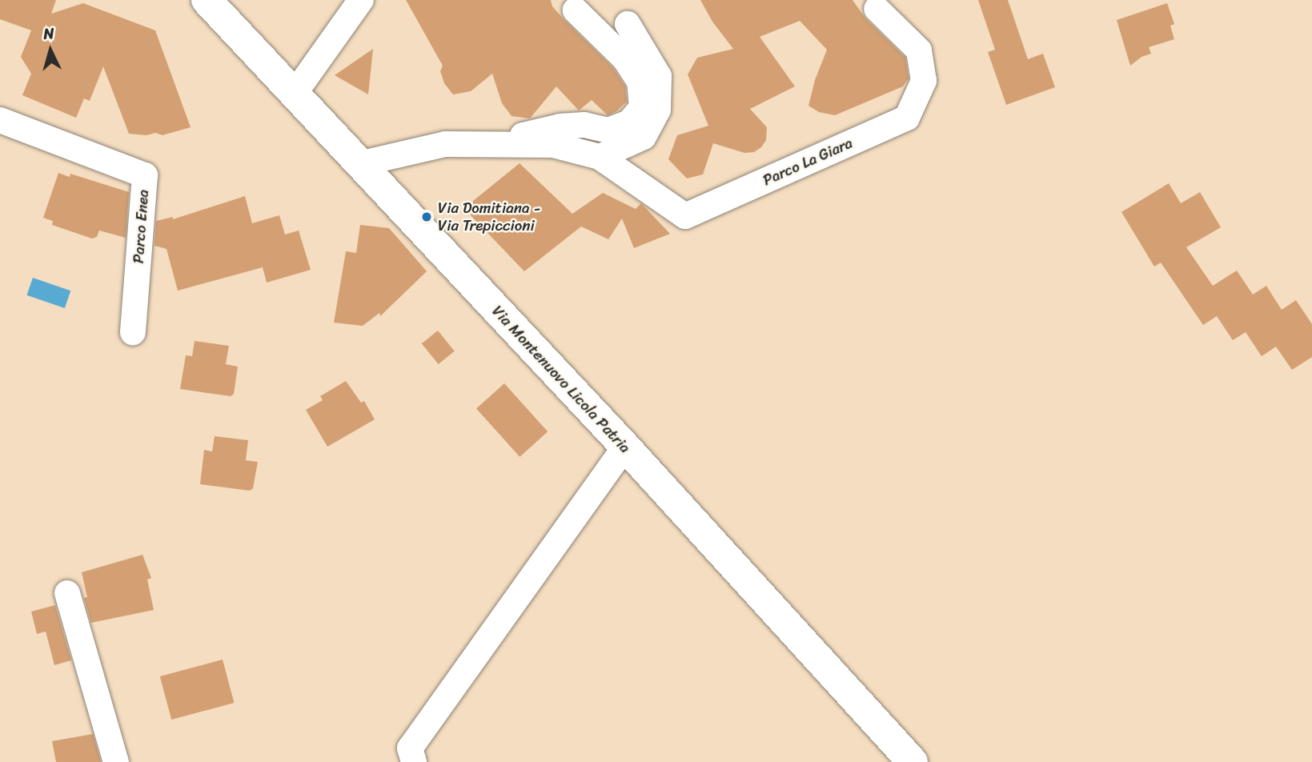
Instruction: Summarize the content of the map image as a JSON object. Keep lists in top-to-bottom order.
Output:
{
  "streets": {
    "main road": ["Via Montenuovo Licola Patria"],
    "street": ["Parco La Giara", "Parco Enea"]
  },
  "crossings": [
    ["Parco La Giara", "Via Montenuovo Licola Patria"]
  ],
  "places": ["Via Domitiana - Via Trepiccioni"],
  "north": "top"
}
